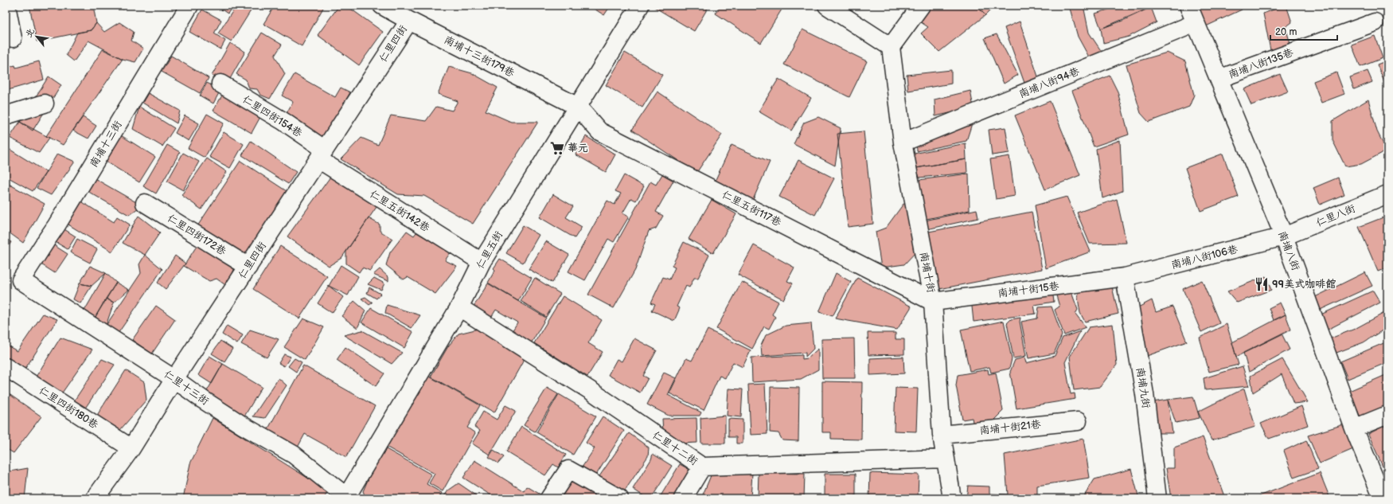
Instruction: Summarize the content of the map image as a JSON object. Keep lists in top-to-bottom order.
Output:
{
  "streets": {
    "street": [
      "仁里四街",
      "南埔十三街179巷",
      "南埔八街135巷",
      "南埔八街94巷",
      "仁里四街154巷",
      "南埔十三街",
      "仁里五街117巷",
      "仁里五街142巷",
      "仁里八街",
      "仁里四街172巷",
      "仁里五街",
      "南埔八街",
      "南埔八街106巷",
      "南埔十街",
      "南埔十街15巷",
      "仁里十三街",
      "南埔九街",
      "仁里四街180巷",
      "南埔十街21巷",
      "仁里十二街"
    ]
  },
  "crossings": [
    ["仁里四街", "南埔十三街179巷"],
    ["仁里四街", "仁里四街154巷"],
    ["仁里四街", "仁里五街142巷"],
    ["仁里四街", "仁里四街172巷"],
    ["仁里四街", "仁里十三街"],
    ["仁里四街", "仁里四街180巷"],
    ["南埔十三街179巷", "仁里五街117巷"],
    ["南埔十三街179巷", "仁里五街"],
    ["南埔八街135巷", "南埔八街"],
    ["南埔八街94巷", "南埔八街"],
    ["南埔八街94巷", "南埔十街"],
    ["仁里四街154巷", "仁里五街142巷"],
    ["南埔十三街", "仁里十三街"],
    ["仁里五街117巷", "仁里五街"],
    ["仁里五街117巷", "南埔十街"],
    ["仁里五街117巷", "南埔十街15巷"],
    ["仁里五街142巷", "仁里五街"],
    ["仁里八街", "南埔八街"],
    ["仁里八街", "南埔八街106巷"],
    ["仁里五街", "仁里十三街"],
    ["仁里五街", "仁里十二街"],
    ["南埔八街", "南埔八街106巷"],
    ["南埔八街106巷", "南埔十街15巷"],
    ["南埔八街106巷", "南埔九街"],
    ["南埔十街", "南埔十街15巷"],
    ["南埔十街", "南埔十街21巷"],
    ["南埔十街", "仁里十二街"],
    ["南埔十街15巷", "南埔九街"]
  ],
  "places": {
    "supermarket": ["華元"],
    "restaurant": ["99美式咖啡館"]
  },
  "scale_bar": "20 m",
  "north": "top left"
}
